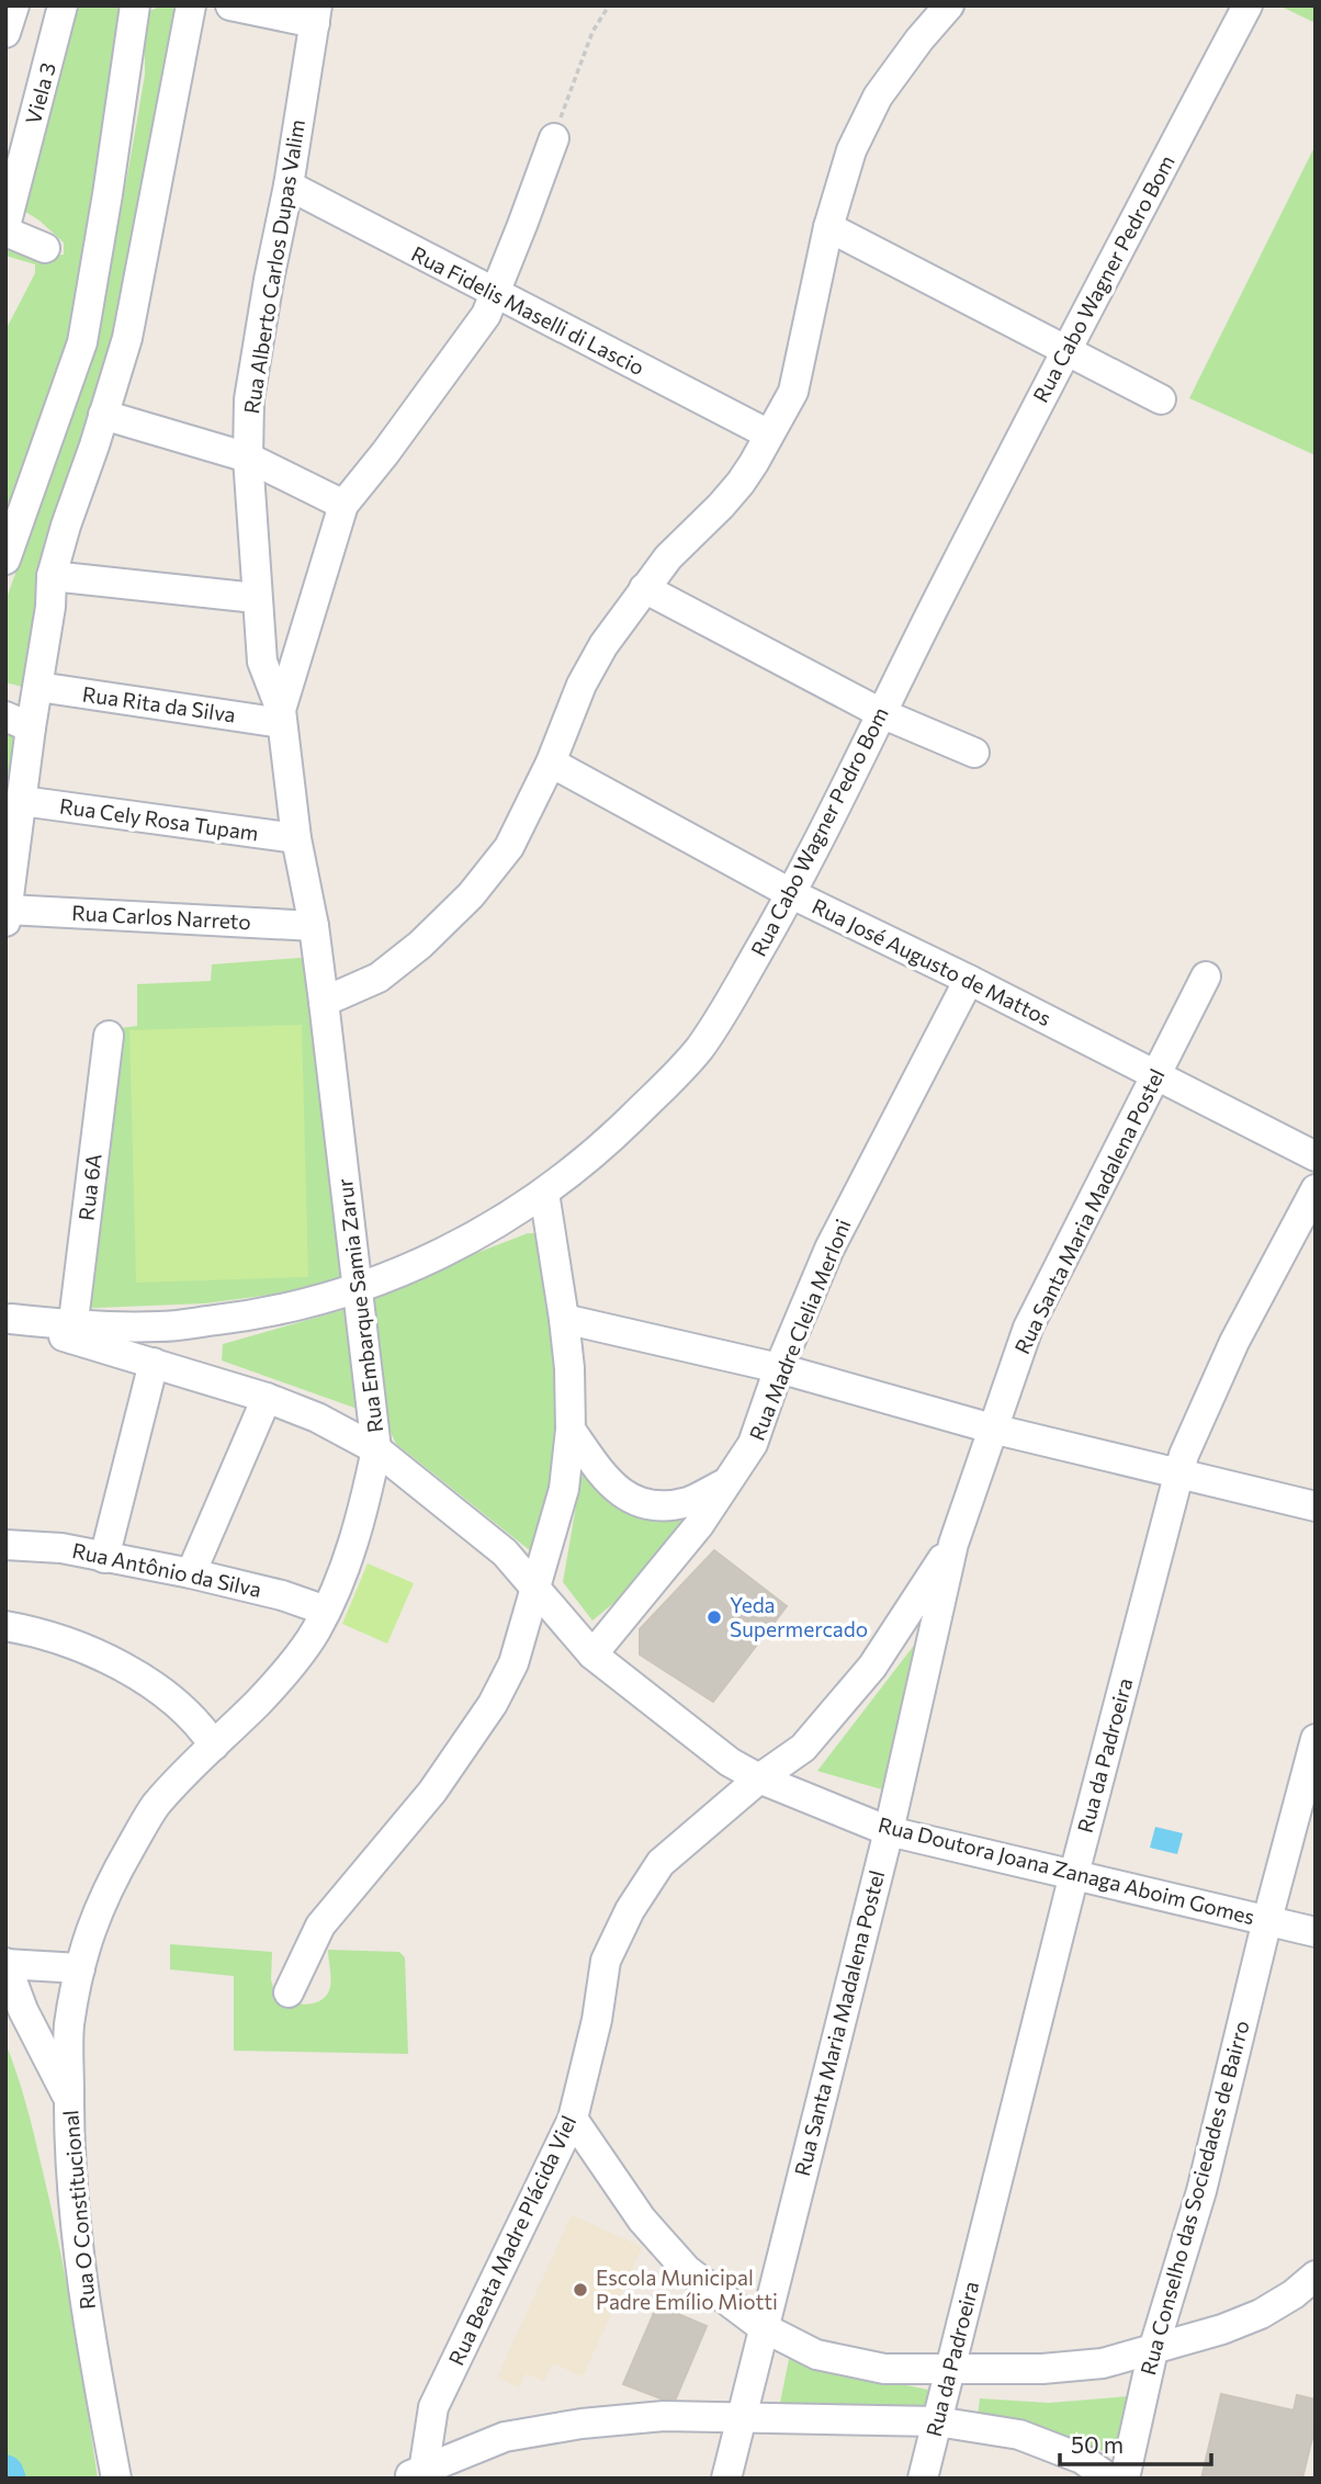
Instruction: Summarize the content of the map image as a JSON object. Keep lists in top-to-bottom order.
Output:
{
  "streets": {
    "street": [
      "Viela 3",
      "Rua Alberto Carlos Dupas Valim",
      "Rua Cabo Wagner Pedro Bom",
      "Rua Fidelis Maselli di Lascio",
      "Rua Rita da Silva",
      "Rua Cely Rosa Tupam",
      "Rua Carlos Narreto",
      "Rua José Augusto de Mattos",
      "Rua 6A",
      "Rua Santa Maria Madalena Postel",
      "Rua Embarque Samia Zarur",
      "Rua Madre Clelia Merloni",
      "Rua Antônio da Silva",
      "Rua da Padroeira",
      "Rua Doutora Joana Zanaga Aboim Gomes",
      "Rua Conselho das Sociedades de Bairro",
      "Rua O Constitucional",
      "Rua Beata Madre Plácida Viel"
    ]
  },
  "crossings": [
    ["Rua Alberto Carlos Dupas Valim", "Rua Fidelis Maselli di Lascio"],
    ["Rua Alberto Carlos Dupas Valim", "Rua Rita da Silva"],
    ["Rua Alberto Carlos Dupas Valim", "Rua Embarque Samia Zarur"],
    ["Rua Cabo Wagner Pedro Bom", "Rua José Augusto de Mattos"],
    ["Rua Cabo Wagner Pedro Bom", "Rua 6A"],
    ["Rua Cabo Wagner Pedro Bom", "Rua Embarque Samia Zarur"],
    ["Rua Cabo Wagner Pedro Bom", "Rua Doutora Joana Zanaga Aboim Gomes"],
    ["Rua Rita da Silva", "Rua Embarque Samia Zarur"],
    ["Rua Cely Rosa Tupam", "Rua Embarque Samia Zarur"],
    ["Rua Carlos Narreto", "Rua Embarque Samia Zarur"],
    ["Rua José Augusto de Mattos", "Rua Santa Maria Madalena Postel"],
    ["Rua José Augusto de Mattos", "Rua Madre Clelia Merloni"],
    ["Rua 6A", "Rua Doutora Joana Zanaga Aboim Gomes"],
    ["Rua Santa Maria Madalena Postel", "Rua Doutora Joana Zanaga Aboim Gomes"],
    ["Rua Santa Maria Madalena Postel", "Rua Beata Madre Plácida Viel"],
    ["Rua Embarque Samia Zarur", "Rua Antônio da Silva"],
    ["Rua Embarque Samia Zarur", "Rua Doutora Joana Zanaga Aboim Gomes"],
    ["Rua Embarque Samia Zarur", "Rua O Constitucional"],
    ["Rua Madre Clelia Merloni", "Rua Doutora Joana Zanaga Aboim Gomes"],
    ["Rua da Padroeira", "Rua Doutora Joana Zanaga Aboim Gomes"],
    ["Rua Doutora Joana Zanaga Aboim Gomes", "Rua Conselho das Sociedades de Bairro"],
    ["Rua Doutora Joana Zanaga Aboim Gomes", "Rua Beata Madre Plácida Viel"]
  ],
  "places": ["Yeda Supermercado", "Escola Municipal Padre Emílio Miotti"],
  "scale_bar": "50 m"
}
